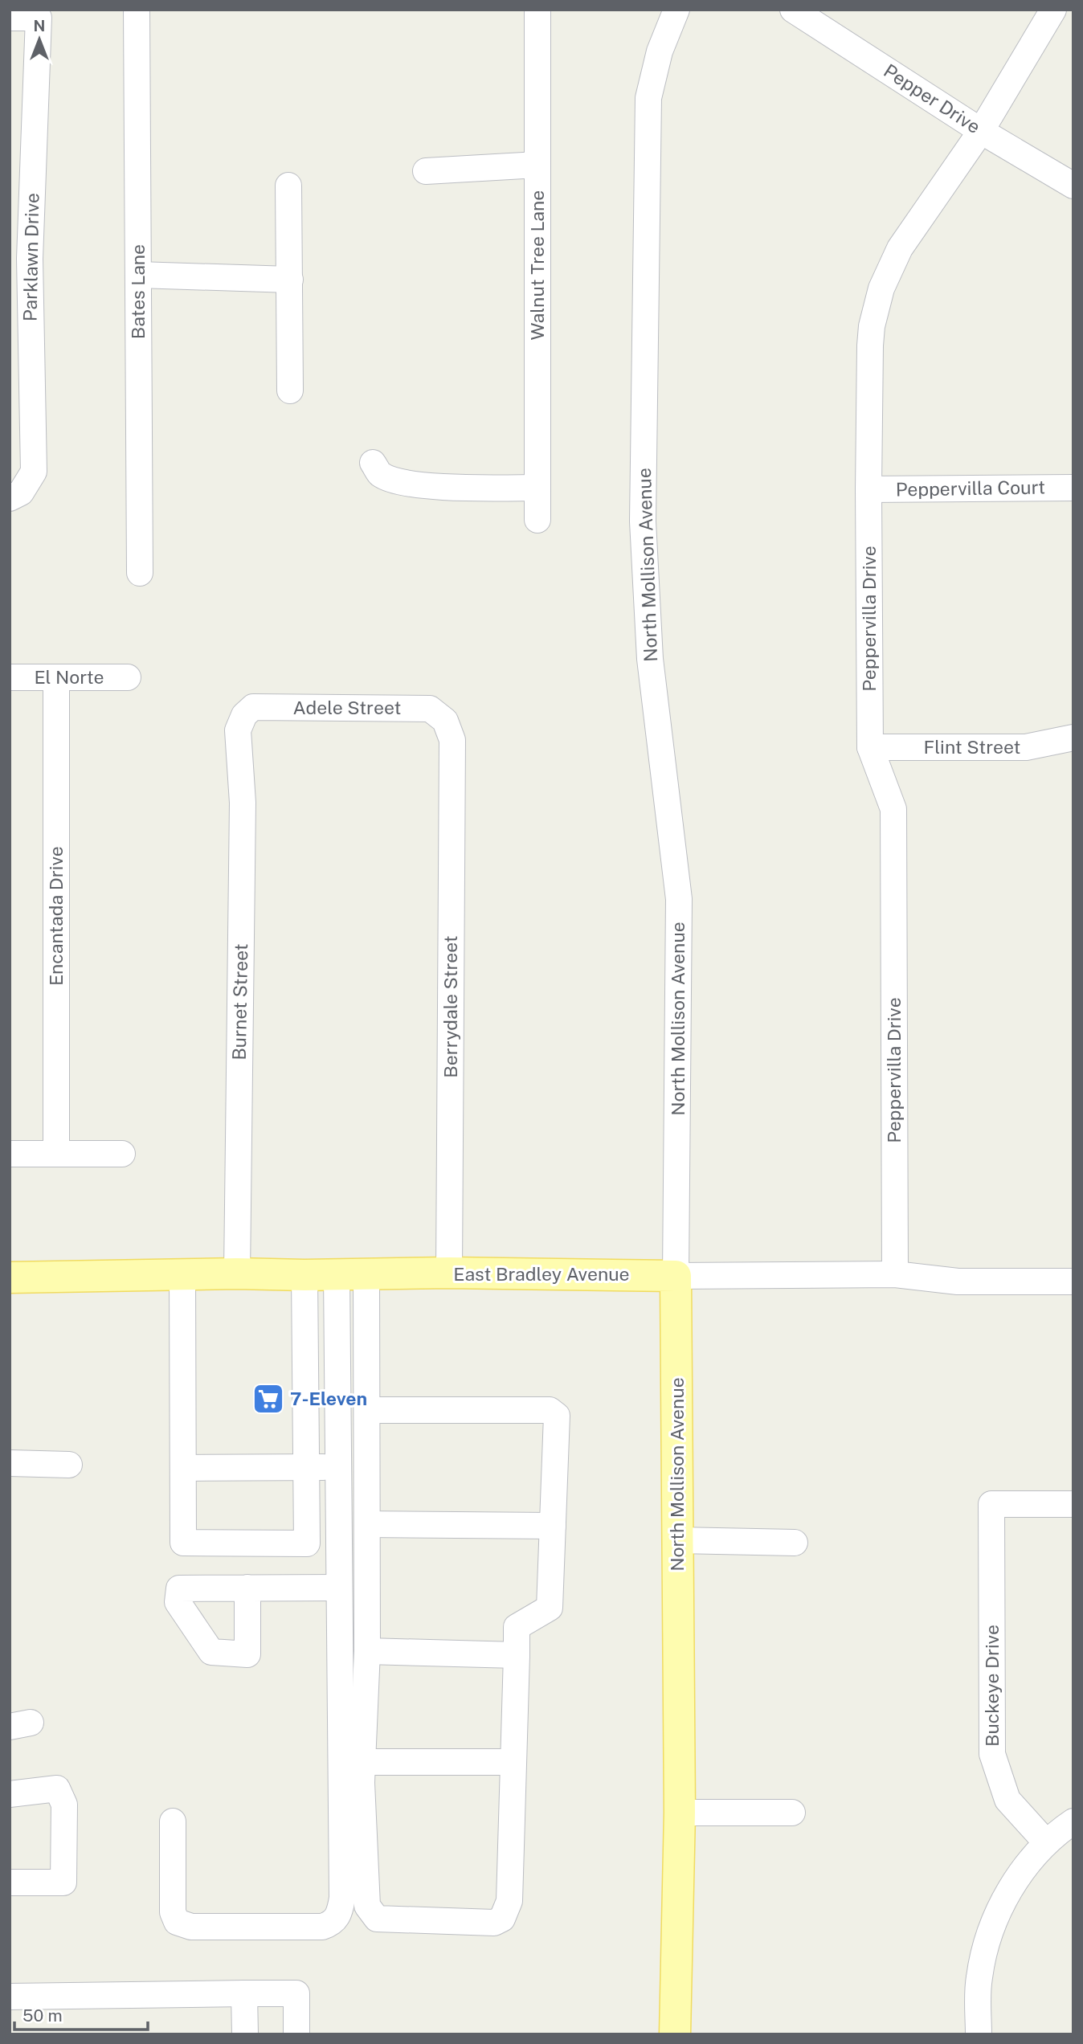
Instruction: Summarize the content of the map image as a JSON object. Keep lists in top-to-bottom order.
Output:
{
  "streets": {
    "main road": ["North Mollison Avenue", "East Bradley Avenue"],
    "street": [
      "Pepper Drive",
      "Parklawn Drive",
      "Walnut Tree Lane",
      "Bates Lane",
      "Peppervilla Court",
      "Peppervilla Drive",
      "El Norte",
      "Adele Street",
      "Flint Street",
      "Encantada Drive",
      "Burnet Street",
      "Berrydale Street",
      "Buckeye Drive"
    ]
  },
  "crossings": [
    ["Pepper Drive", "Peppervilla Drive"],
    ["Peppervilla Court", "Peppervilla Drive"],
    ["North Mollison Avenue", "East Bradley Avenue"],
    ["Peppervilla Drive", "Flint Street"],
    ["Peppervilla Drive", "East Bradley Avenue"],
    ["El Norte", "Encantada Drive"],
    ["Adele Street", "Burnet Street"],
    ["Adele Street", "Berrydale Street"],
    ["Burnet Street", "East Bradley Avenue"],
    ["Berrydale Street", "East Bradley Avenue"]
  ],
  "places": {
    "supermarket": ["7-Eleven"]
  },
  "scale_bar": "50 m",
  "north": "top"
}
